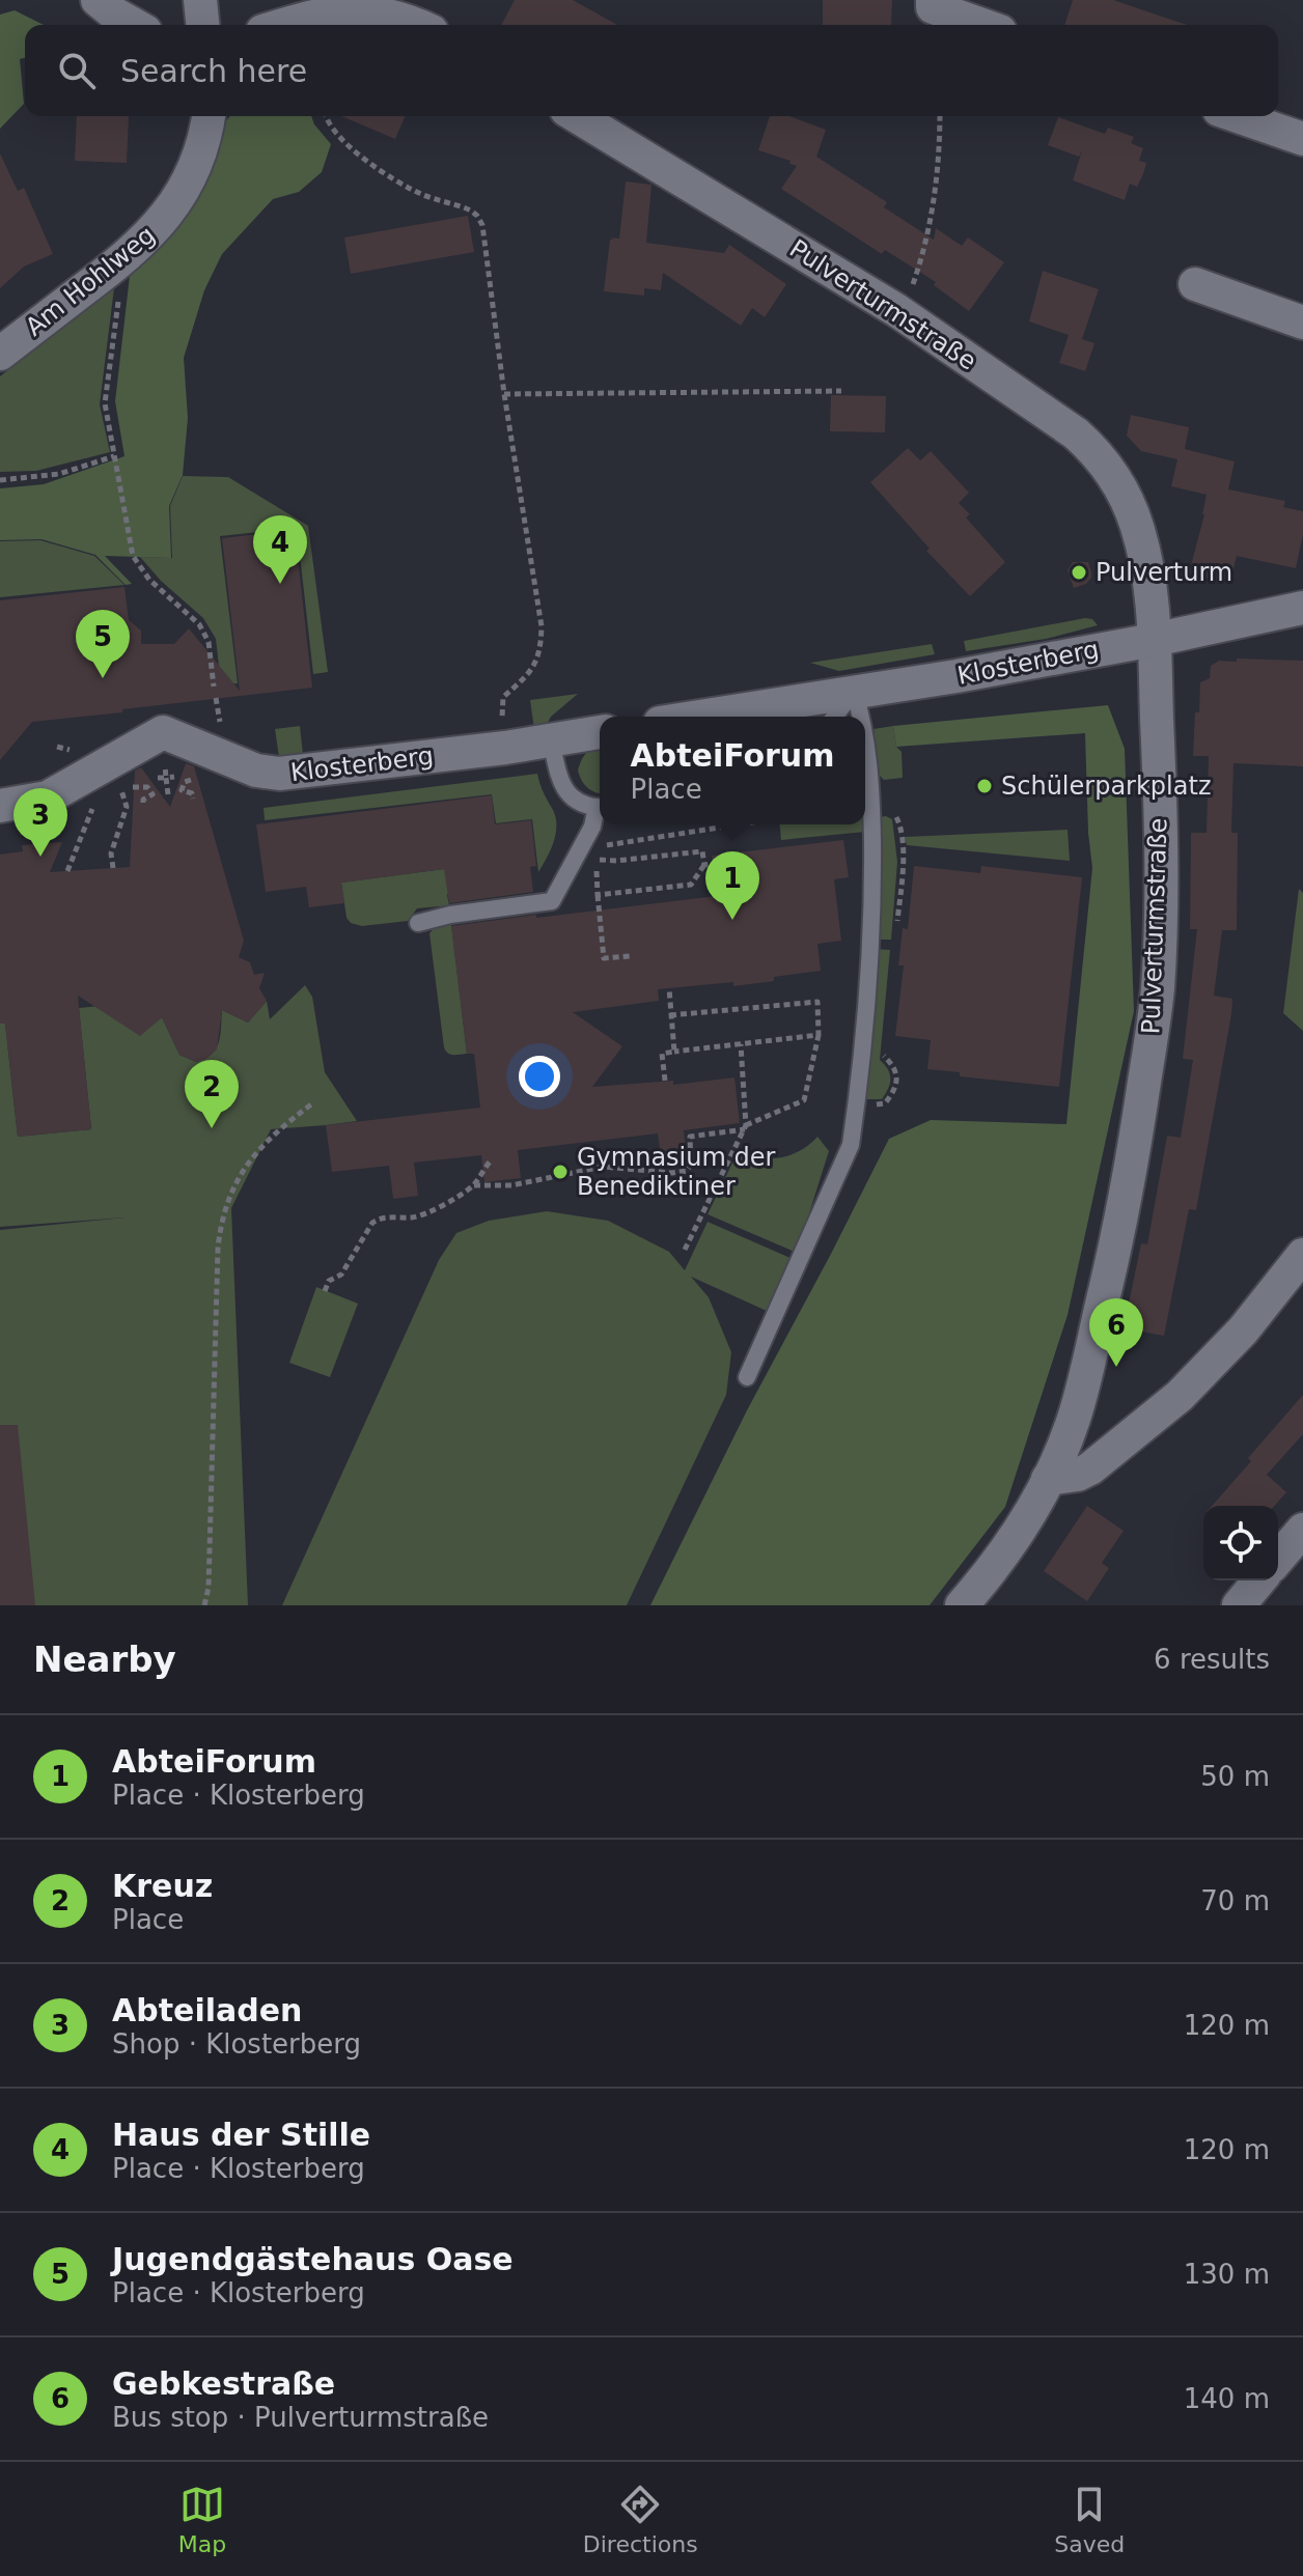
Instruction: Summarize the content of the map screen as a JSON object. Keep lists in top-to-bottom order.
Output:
{
  "streets": {
    "street": ["Am Hohlweg", "Pulverturmstraße", "Klosterberg"]
  },
  "crossings": [
    ["Pulverturmstraße", "Klosterberg"]
  ],
  "places": ["Pulverturm", "Schülerparkplatz", "Gymnasium der Benediktiner"],
  "page": {
    "search": "Search here",
    "pins": [
      "4",
      "5",
      "3",
      "1",
      "2",
      "6"
    ],
    "popup": ["AbteiForum", "Place"],
    "heading": ["Nearby", "6 results"],
    "list": [
      {
        "mark": "1",
        "name": "AbteiForum",
        "note": "Place · Klosterberg",
        "value": "50 m"
      },
      {
        "mark": "2",
        "name": "Kreuz",
        "note": "Place",
        "value": "70 m"
      },
      {
        "mark": "3",
        "name": "Abteiladen",
        "note": "Shop · Klosterberg",
        "value": "120 m"
      },
      {
        "mark": "4",
        "name": "Haus der Stille",
        "note": "Place · Klosterberg",
        "value": "120 m"
      },
      {
        "mark": "5",
        "name": "Jugendgästehaus Oase",
        "note": "Place · Klosterberg",
        "value": "130 m"
      },
      {
        "mark": "6",
        "name": "Gebkestraße",
        "note": "Bus stop · Pulverturmstraße",
        "value": "140 m"
      }
    ],
    "nav": ["Map", "Directions", "Saved"]
  }
}
